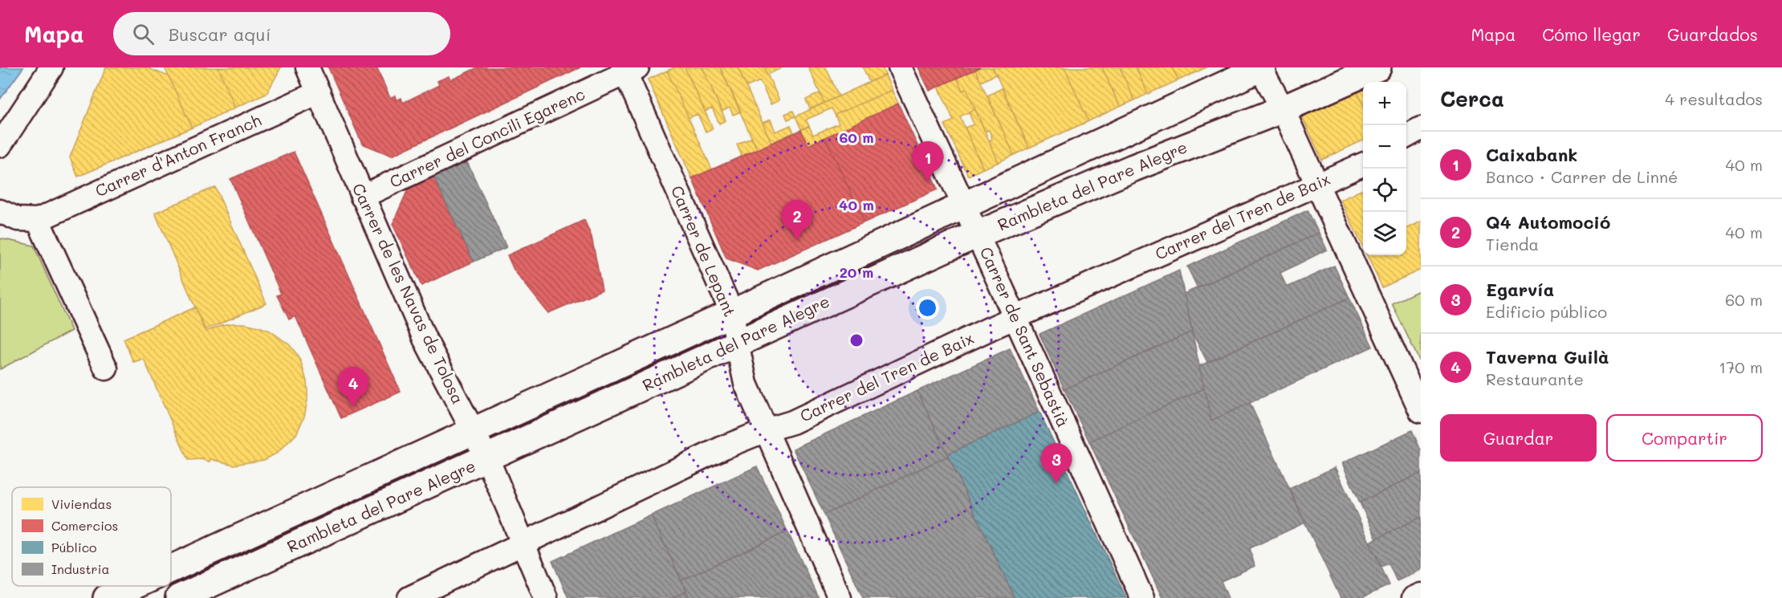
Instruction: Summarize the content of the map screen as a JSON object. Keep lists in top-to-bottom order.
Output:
{
  "streets": {
    "main road": ["Rambleta del Pare Alegre"],
    "street": [
      "Carrer del Concili Egarenc",
      "Carrer d'Anton Franch",
      "Carrer del Tren de Baix",
      "Carrer de Lepant",
      "Carrer de les Navas de Tolosa",
      "Carrer de Sant Sebastià"
    ]
  },
  "crossings": [
    ["Carrer del Concili Egarenc", "Carrer de Lepant"],
    ["Carrer del Concili Egarenc", "Carrer de les Navas de Tolosa"],
    ["Carrer d'Anton Franch", "Carrer de les Navas de Tolosa"],
    ["Rambleta del Pare Alegre", "Carrer de Lepant"],
    ["Rambleta del Pare Alegre", "Carrer de les Navas de Tolosa"],
    ["Rambleta del Pare Alegre", "Carrer de Sant Sebastià"],
    ["Carrer del Tren de Baix", "Carrer de Lepant"],
    ["Carrer del Tren de Baix", "Carrer de les Navas de Tolosa"],
    ["Carrer del Tren de Baix", "Carrer de Sant Sebastià"]
  ],
  "legend": [
    "Viviendas",
    "Comercios",
    "Público",
    "Industria"
  ],
  "page": {
    "header": "Mapa",
    "search": "Buscar aquí",
    "nav": ["Mapa", "Cómo llegar", "Guardados"],
    "heading": ["Cerca", "4 resultados"],
    "map_buttons": ["+", "−"],
    "list": [
      {
        "mark": "1",
        "name": "Caixabank",
        "note": "Banco · Carrer de Linné",
        "value": "40 m"
      },
      {
        "mark": "2",
        "name": "Q4 Automoció",
        "note": "Tienda",
        "value": "40 m"
      },
      {
        "mark": "3",
        "name": "Egarvía",
        "note": "Edificio público",
        "value": "60 m"
      },
      {
        "mark": "4",
        "name": "Taverna Guilà",
        "note": "Restaurante",
        "value": "170 m"
      }
    ],
    "pins": [
      "1",
      "2",
      "4",
      "3"
    ],
    "buttons": ["Guardar", "Compartir"]
  },
  "rings": ["60 m", "40 m", "20 m"]
}
